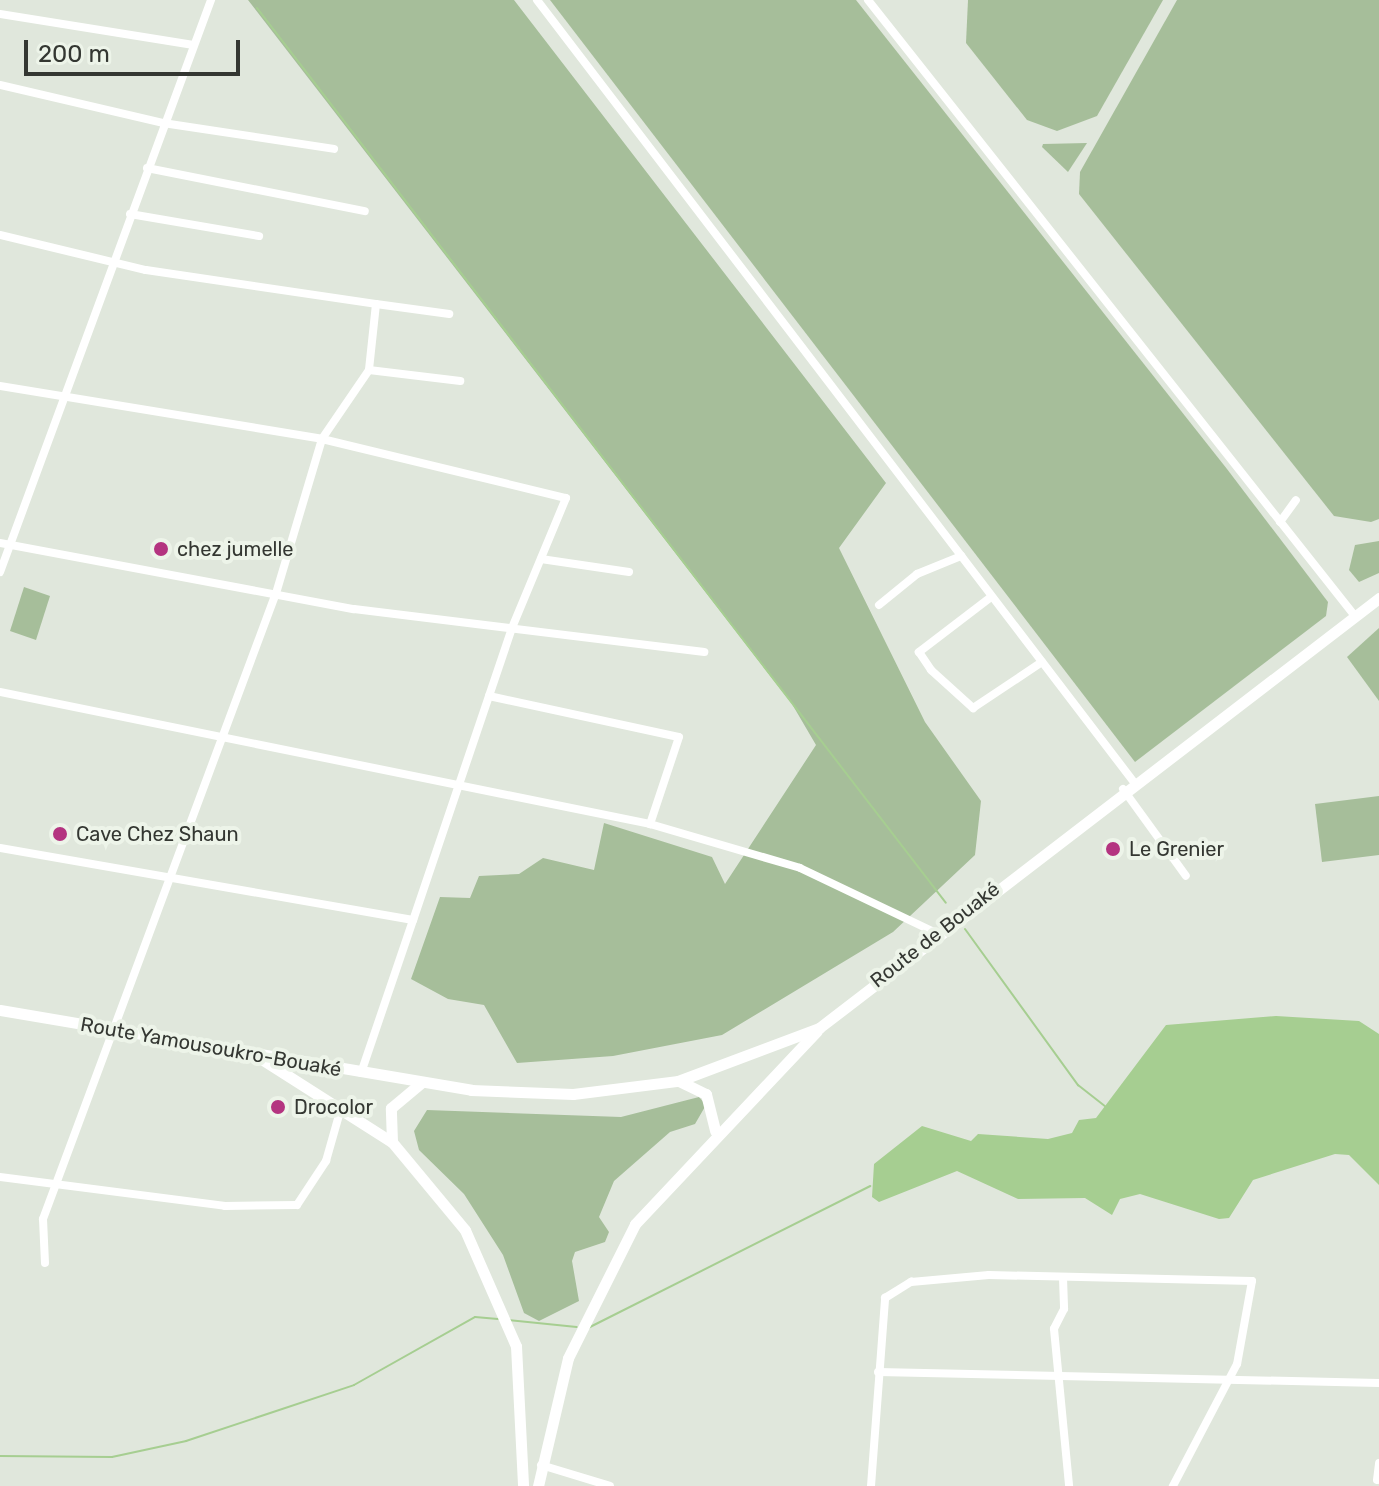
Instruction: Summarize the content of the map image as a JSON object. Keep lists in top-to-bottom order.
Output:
{
  "streets": {
    "highway": ["Route de Bouaké", "Route Yamousoukro-Bouaké"]
  },
  "crossings": [
    ["Route de Bouaké", "Route Yamousoukro-Bouaké"]
  ],
  "places": [
    "chez jumelle",
    "Cave Chez Shaun",
    "Le Grenier",
    "Drocolor"
  ],
  "scale_bar": "200 m"
}
